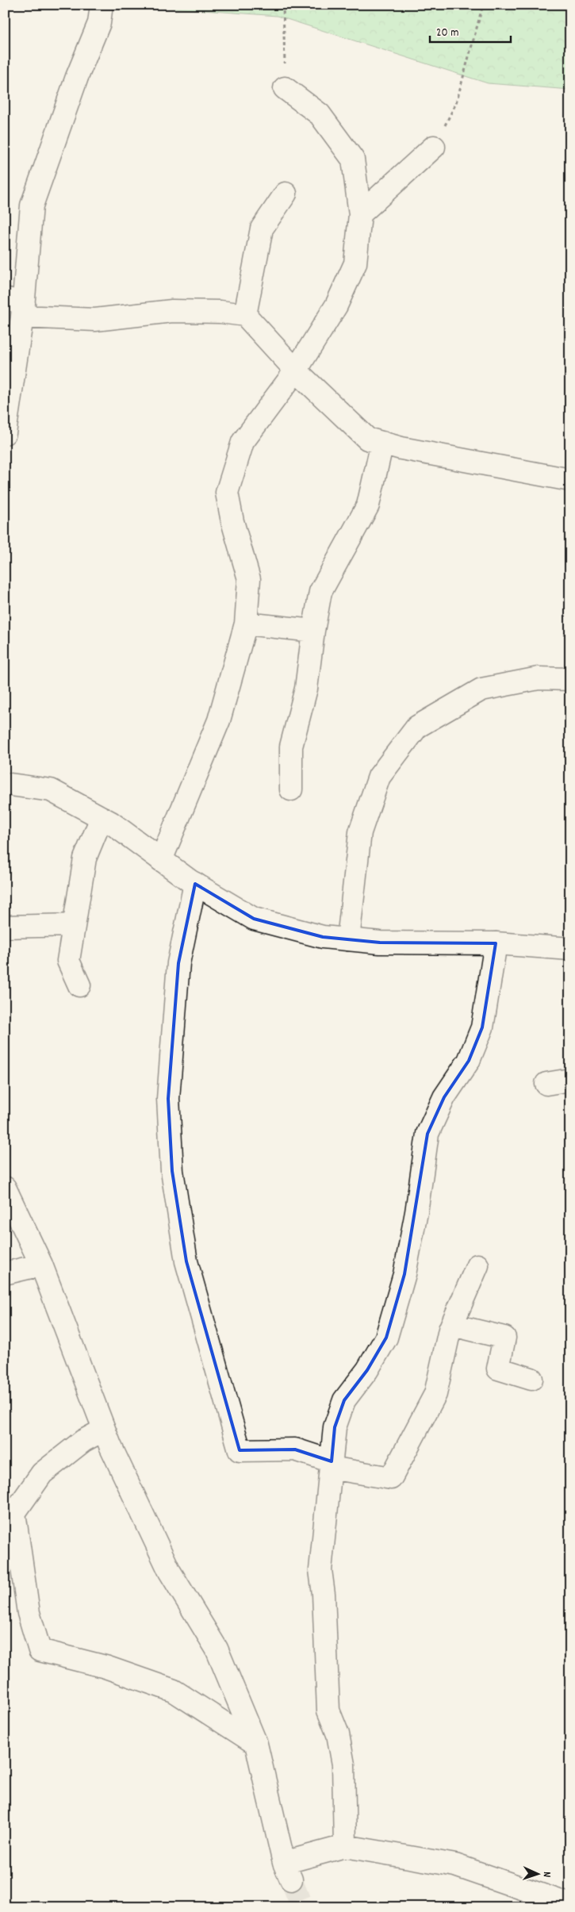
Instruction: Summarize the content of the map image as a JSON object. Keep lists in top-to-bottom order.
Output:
{
  "scale_bar": "20 m",
  "north": "right"
}
